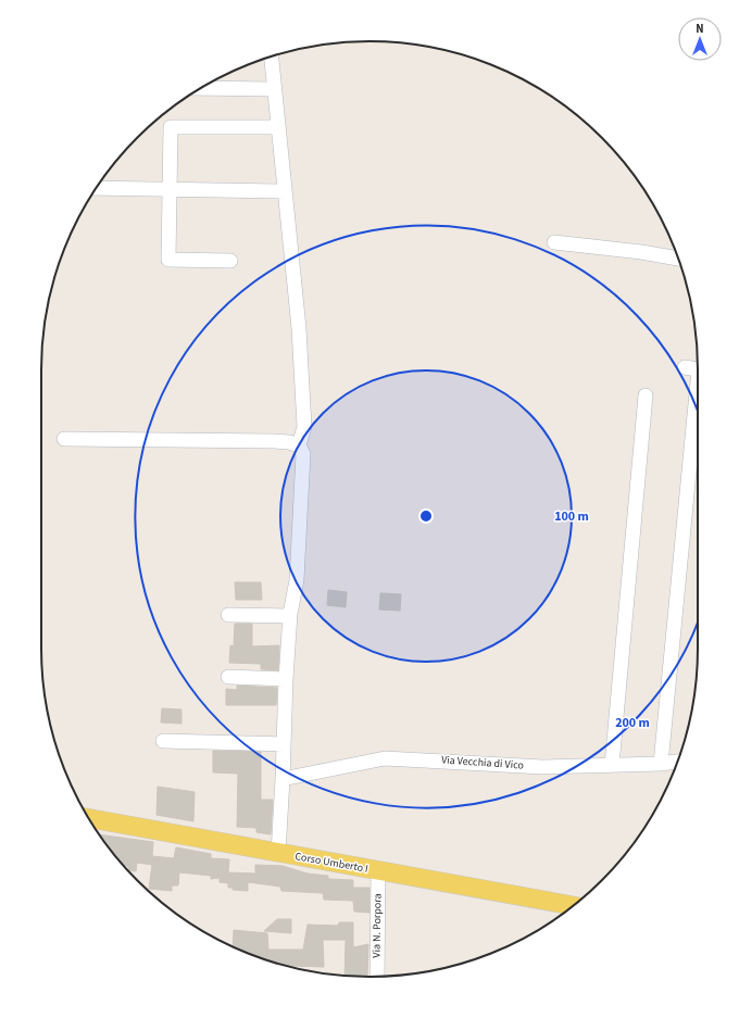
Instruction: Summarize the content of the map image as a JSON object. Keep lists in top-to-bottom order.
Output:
{
  "streets": {
    "main road": ["Corso Umberto I"],
    "street": ["Via Vecchia di Vico", "Via N. Porpora"]
  },
  "crossings": [
    ["Corso Umberto I", "Via N. Porpora"]
  ],
  "north": "top",
  "rings": ["100 m", "200 m"]
}
